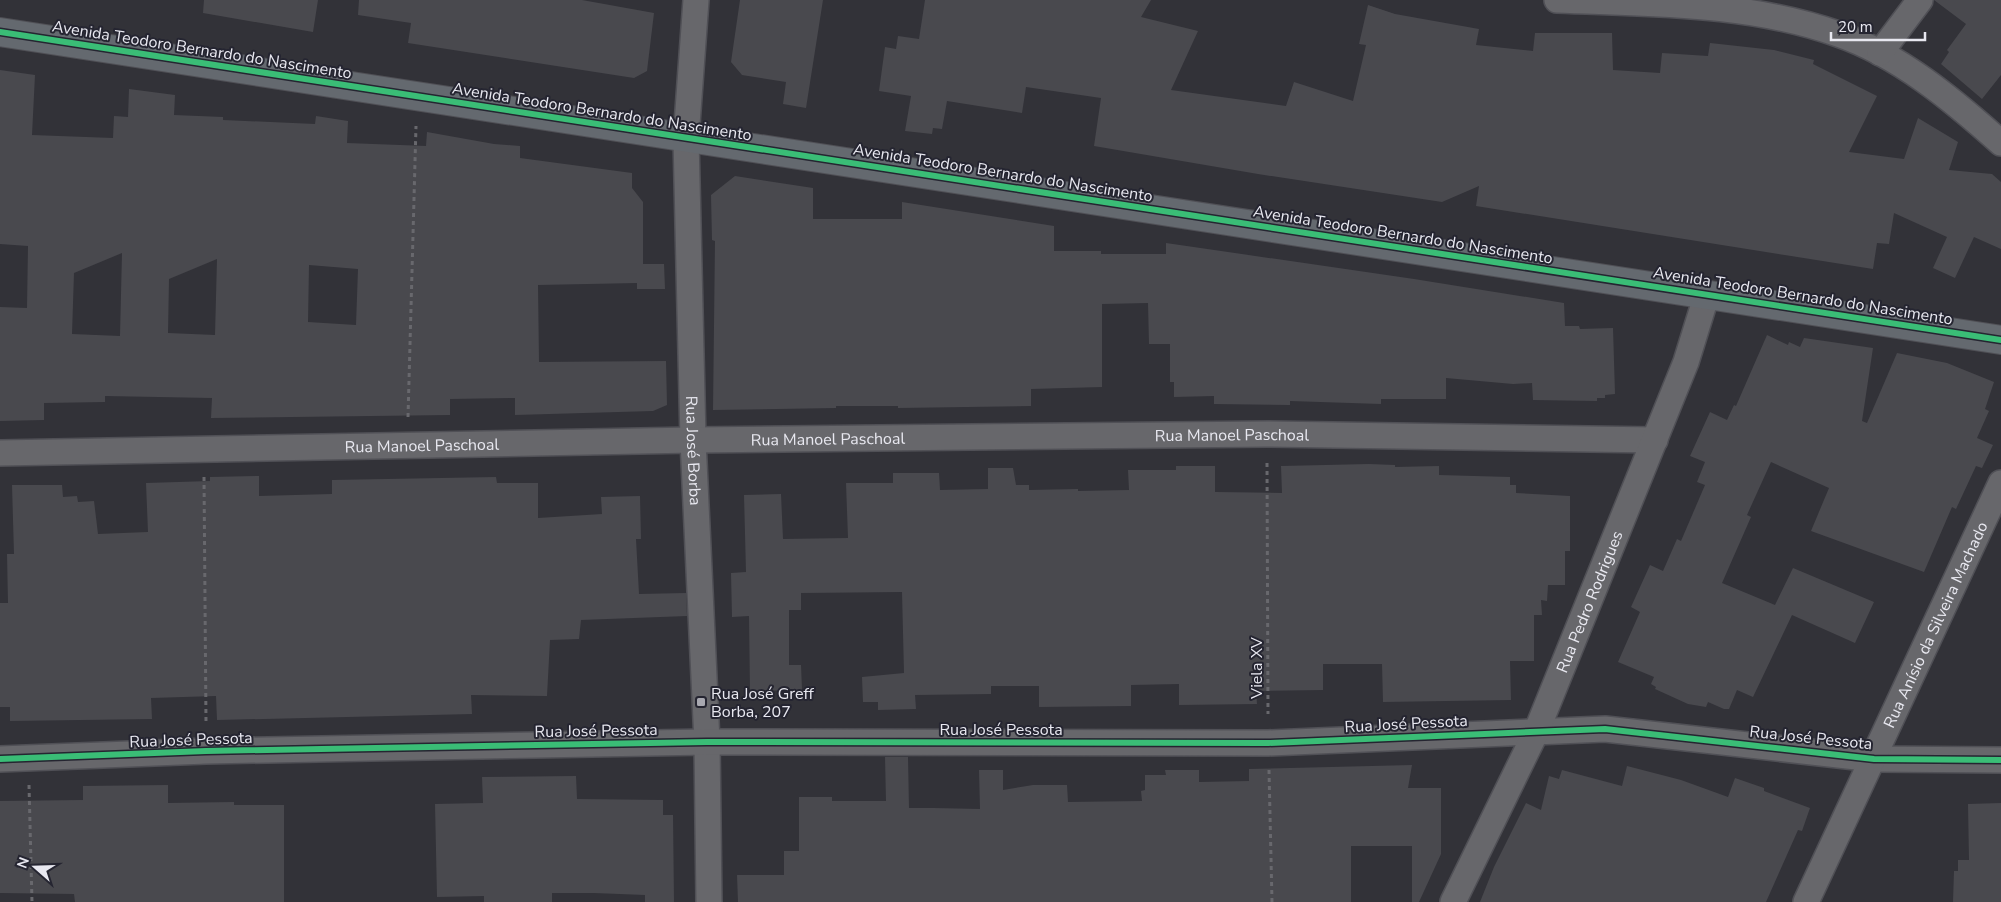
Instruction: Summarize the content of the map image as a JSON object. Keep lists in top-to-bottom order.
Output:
{
  "streets": {
    "street": [
      "Avenida Teodoro Bernardo do Nascimento",
      "Rua Manoel Paschoal",
      "Rua José Borba",
      "Rua Pedro Rodrigues",
      "Rua Anísio da Silveira Machado",
      "Rua José Pessota"
    ],
    "path": ["Viela XV"]
  },
  "crossings": [
    ["Avenida Teodoro Bernardo do Nascimento", "Rua José Borba"],
    ["Avenida Teodoro Bernardo do Nascimento", "Rua Pedro Rodrigues"],
    ["Rua Manoel Paschoal", "Rua José Borba"],
    ["Rua Manoel Paschoal", "Rua Pedro Rodrigues"],
    ["Rua Manoel Paschoal", "Viela XV"],
    ["Rua José Borba", "Rua José Pessota"],
    ["Rua Pedro Rodrigues", "Rua José Pessota"],
    ["Rua Anísio da Silveira Machado", "Rua José Pessota"],
    ["Viela XV", "Rua José Pessota"]
  ],
  "places": {
    "transit": ["Rua José Greff Borba, 207"]
  },
  "scale_bar": "20 m",
  "north": "left"
}
